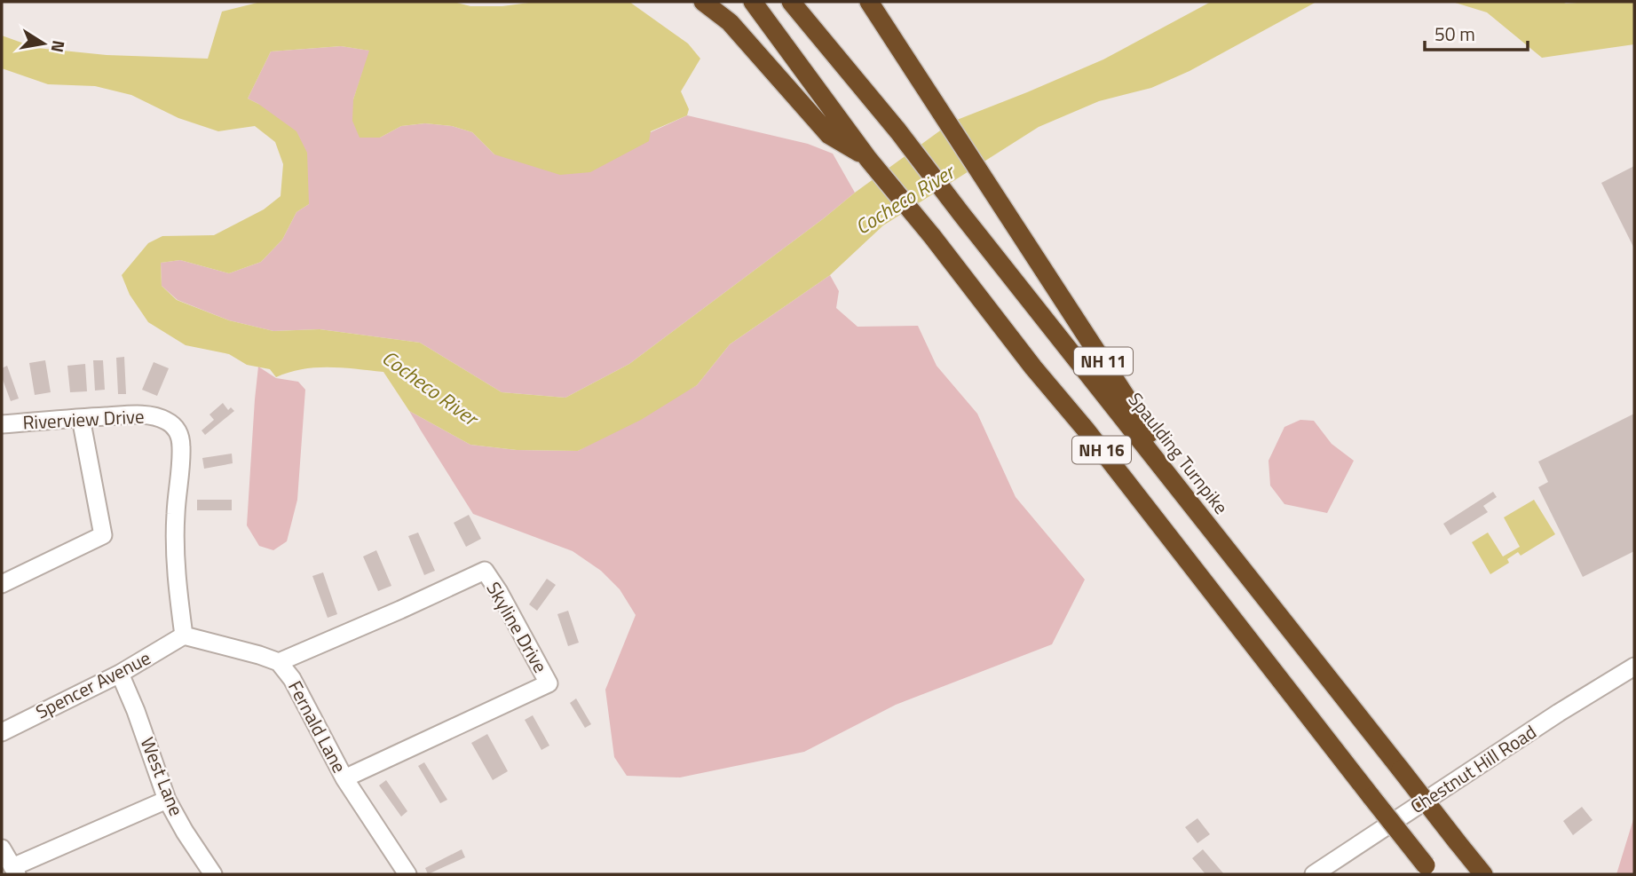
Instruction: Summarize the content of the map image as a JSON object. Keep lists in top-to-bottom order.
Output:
{
  "streets": {
    "highway": ["NH 11", "NH 16", "Spaulding Turnpike"],
    "street": [
      "Riverview Drive",
      "Skyline Drive",
      "Spencer Avenue",
      "Fernald Lane",
      "Chestnut Hill Road",
      "West Lane"
    ]
  },
  "crossings": [
    ["NH 11", "Spaulding Turnpike"],
    ["Riverview Drive", "Spencer Avenue"],
    ["Riverview Drive", "Fernald Lane"],
    ["Skyline Drive", "Fernald Lane"],
    ["Spencer Avenue", "Fernald Lane"],
    ["Spencer Avenue", "West Lane"]
  ],
  "water": ["Cocheco River"],
  "scale_bar": "50 m",
  "north": "right"
}
